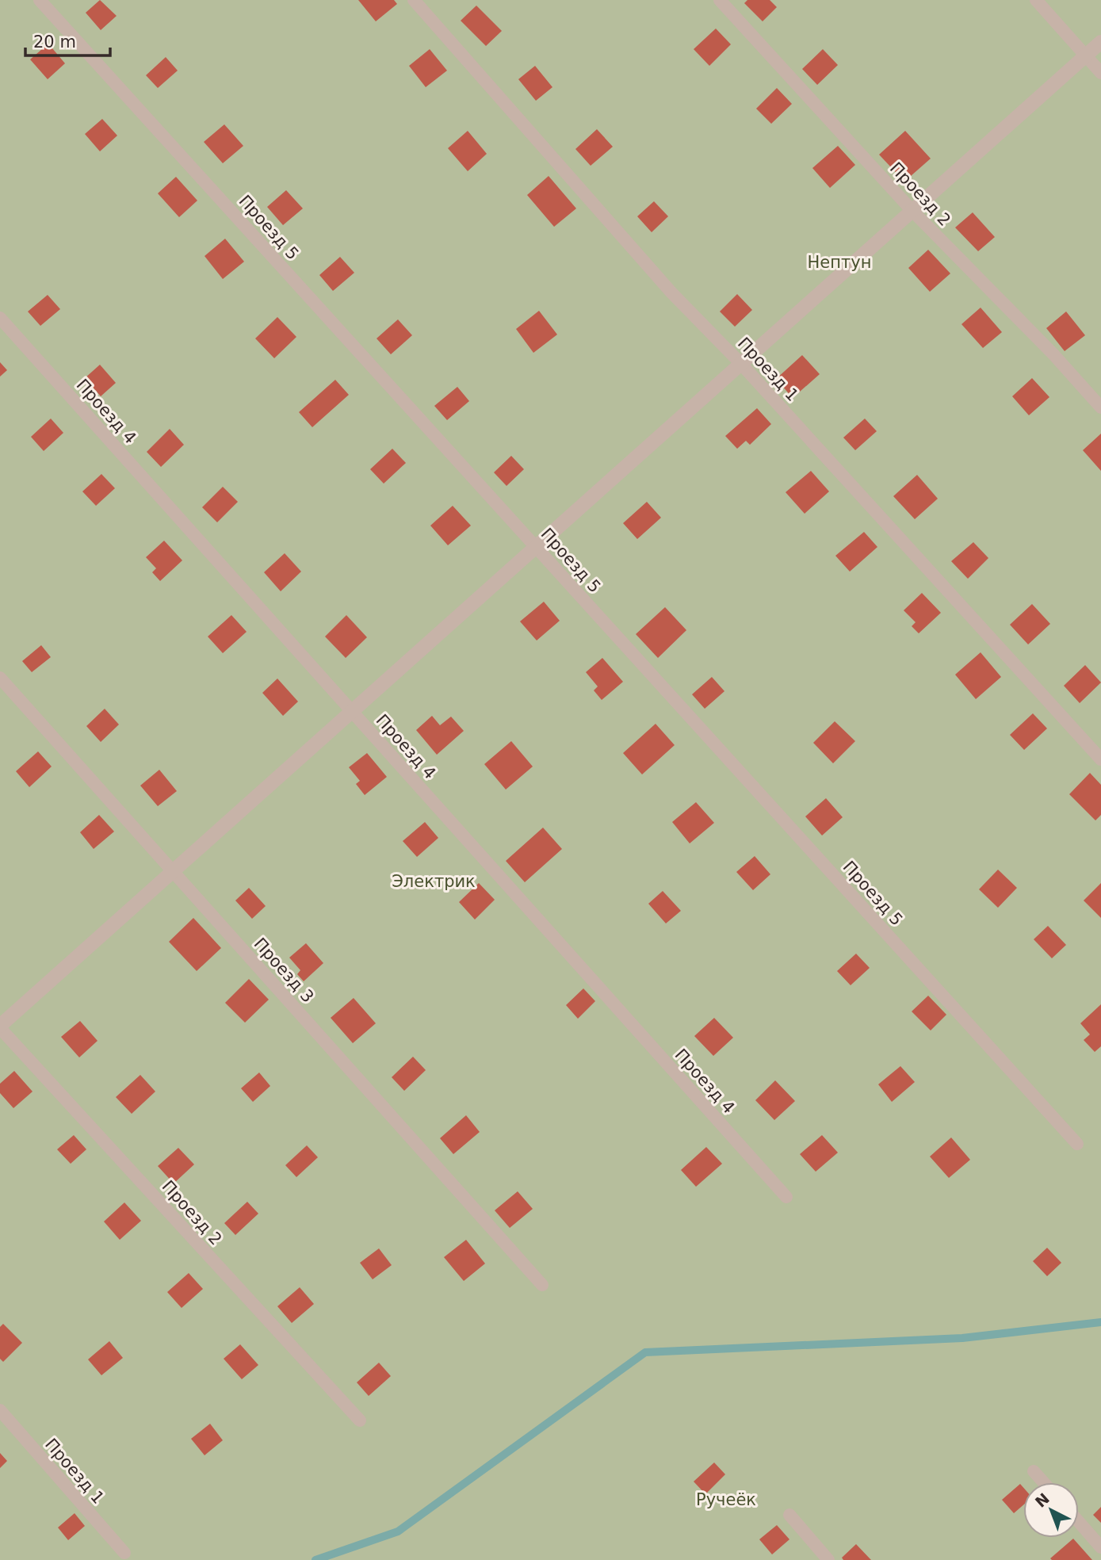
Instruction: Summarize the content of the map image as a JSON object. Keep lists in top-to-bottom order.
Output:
{
  "streets": {
    "lane": [
      "Проезд 2",
      "Проезд 5",
      "Проезд 1",
      "Проезд 4",
      "Проезд 3"
    ]
  },
  "parks": ["Нептун", "Электрик", "Ручеёк"],
  "scale_bar": "20 m",
  "north": "top left"
}
